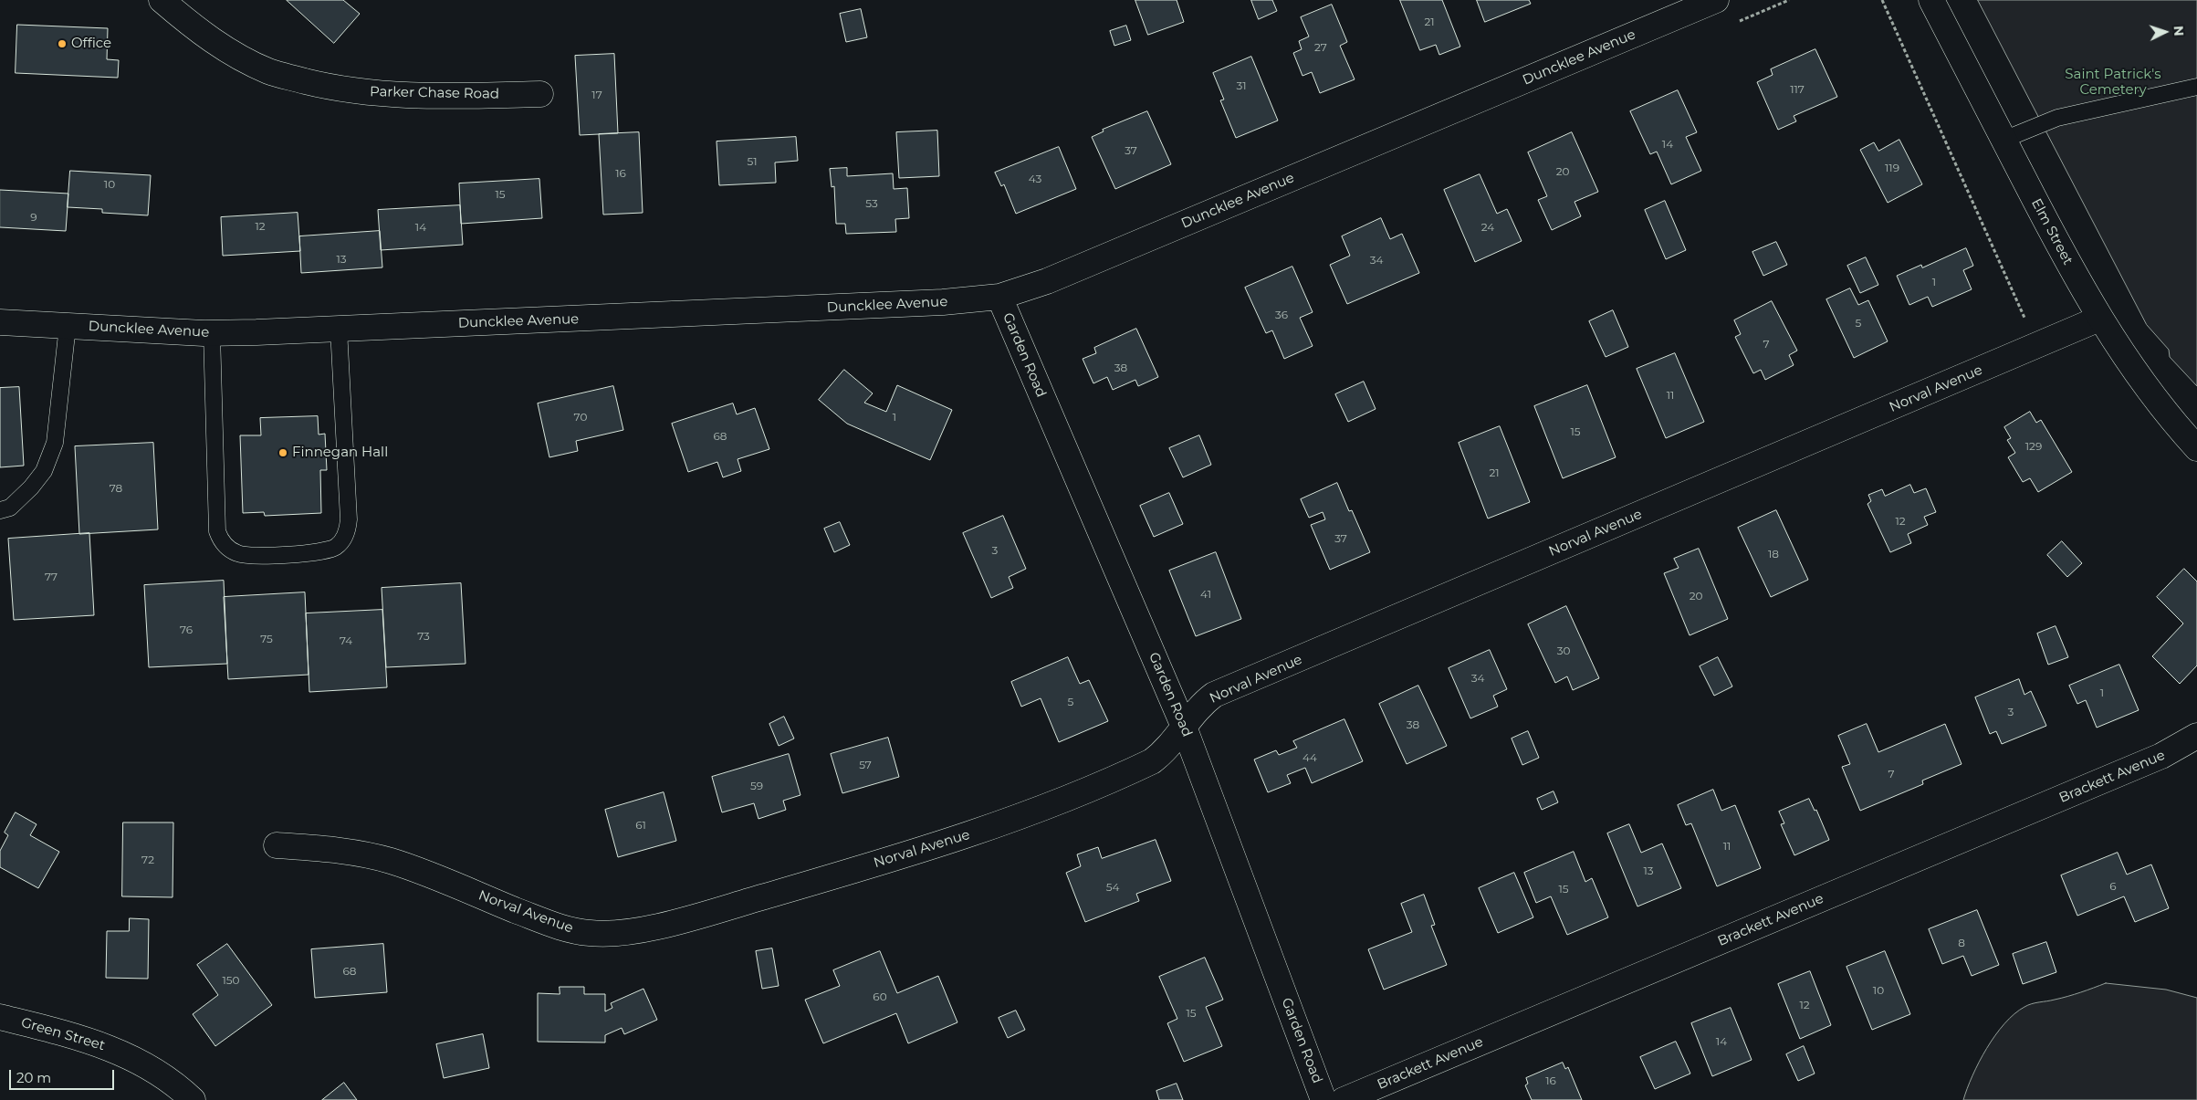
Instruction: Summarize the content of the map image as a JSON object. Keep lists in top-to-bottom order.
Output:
{
  "streets": {
    "street": [
      "Duncklee Avenue",
      "Parker Chase Road",
      "Elm Street",
      "Garden Road",
      "Norval Avenue",
      "Brackett Avenue",
      "Green Street"
    ]
  },
  "crossings": [
    ["Duncklee Avenue", "Garden Road"],
    ["Elm Street", "Norval Avenue"],
    ["Garden Road", "Norval Avenue"]
  ],
  "parks": ["Saint Patrick's Cemetery"],
  "places": ["Office", "Finnegan Hall"],
  "house_numbers": [
    "21",
    "27",
    "31",
    "117",
    "17",
    "14",
    "37",
    "51",
    "119",
    "20",
    "16",
    "43",
    "10",
    "15",
    "53",
    "9",
    "12",
    "14",
    "24",
    "13",
    "34",
    "1",
    "36",
    "5",
    "7",
    "38",
    "11",
    "70",
    "1",
    "15",
    "68",
    "129",
    "21",
    "78",
    "12",
    "37",
    "3",
    "18",
    "77",
    "41",
    "20",
    "76",
    "73",
    "75",
    "74",
    "30",
    "34",
    "1",
    "5",
    "3",
    "38",
    "44",
    "57",
    "7",
    "59",
    "61",
    "11",
    "72",
    "13",
    "6",
    "54",
    "15",
    "8",
    "68",
    "150",
    "10",
    "60",
    "12",
    "15",
    "14",
    "16"
  ],
  "scale_bar": "20 m",
  "north": "right"
}
